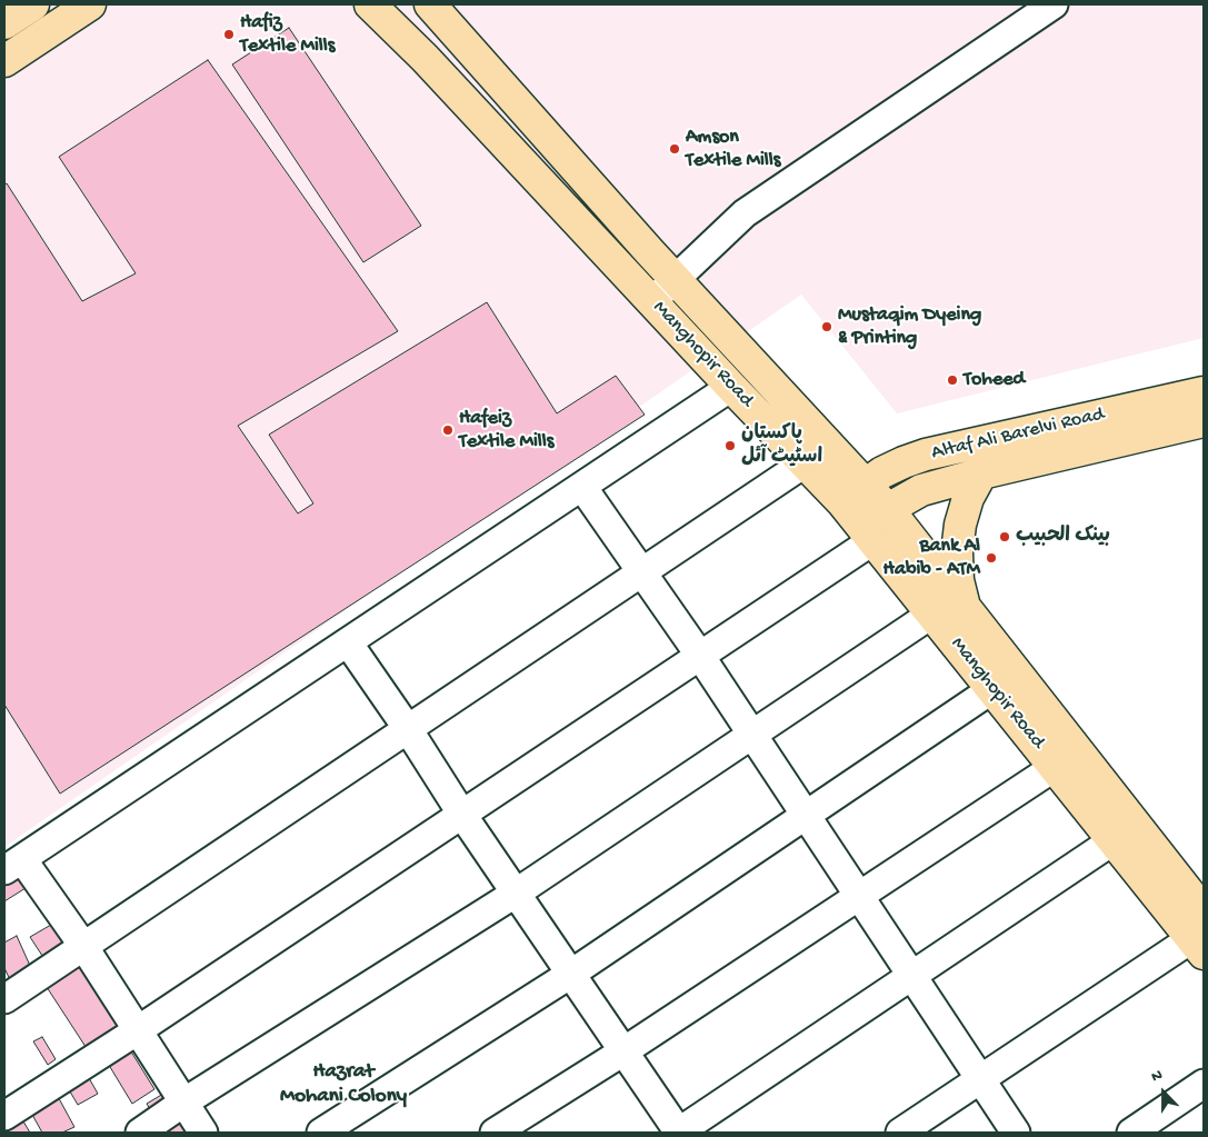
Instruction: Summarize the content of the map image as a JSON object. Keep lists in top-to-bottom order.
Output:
{
  "streets": {
    "main road": ["Manghopir Road", "Altaf Ali Barelvi Road"]
  },
  "crossings": [
    ["Manghopir Road", "Altaf Ali Barelvi Road"]
  ],
  "districts": ["Hazrat Mohani Colony"],
  "places": [
    "Hafiz Textile Mills",
    "Amson Textile Mills",
    "Mustaqim Dyeing & Printing",
    "Toheed",
    "Hafeiz Textile Mills",
    "پاکستان اسٹیٹ آئل",
    "بينک الحبيب",
    "Bank Al Habib - ATM"
  ],
  "north": "top"
}
